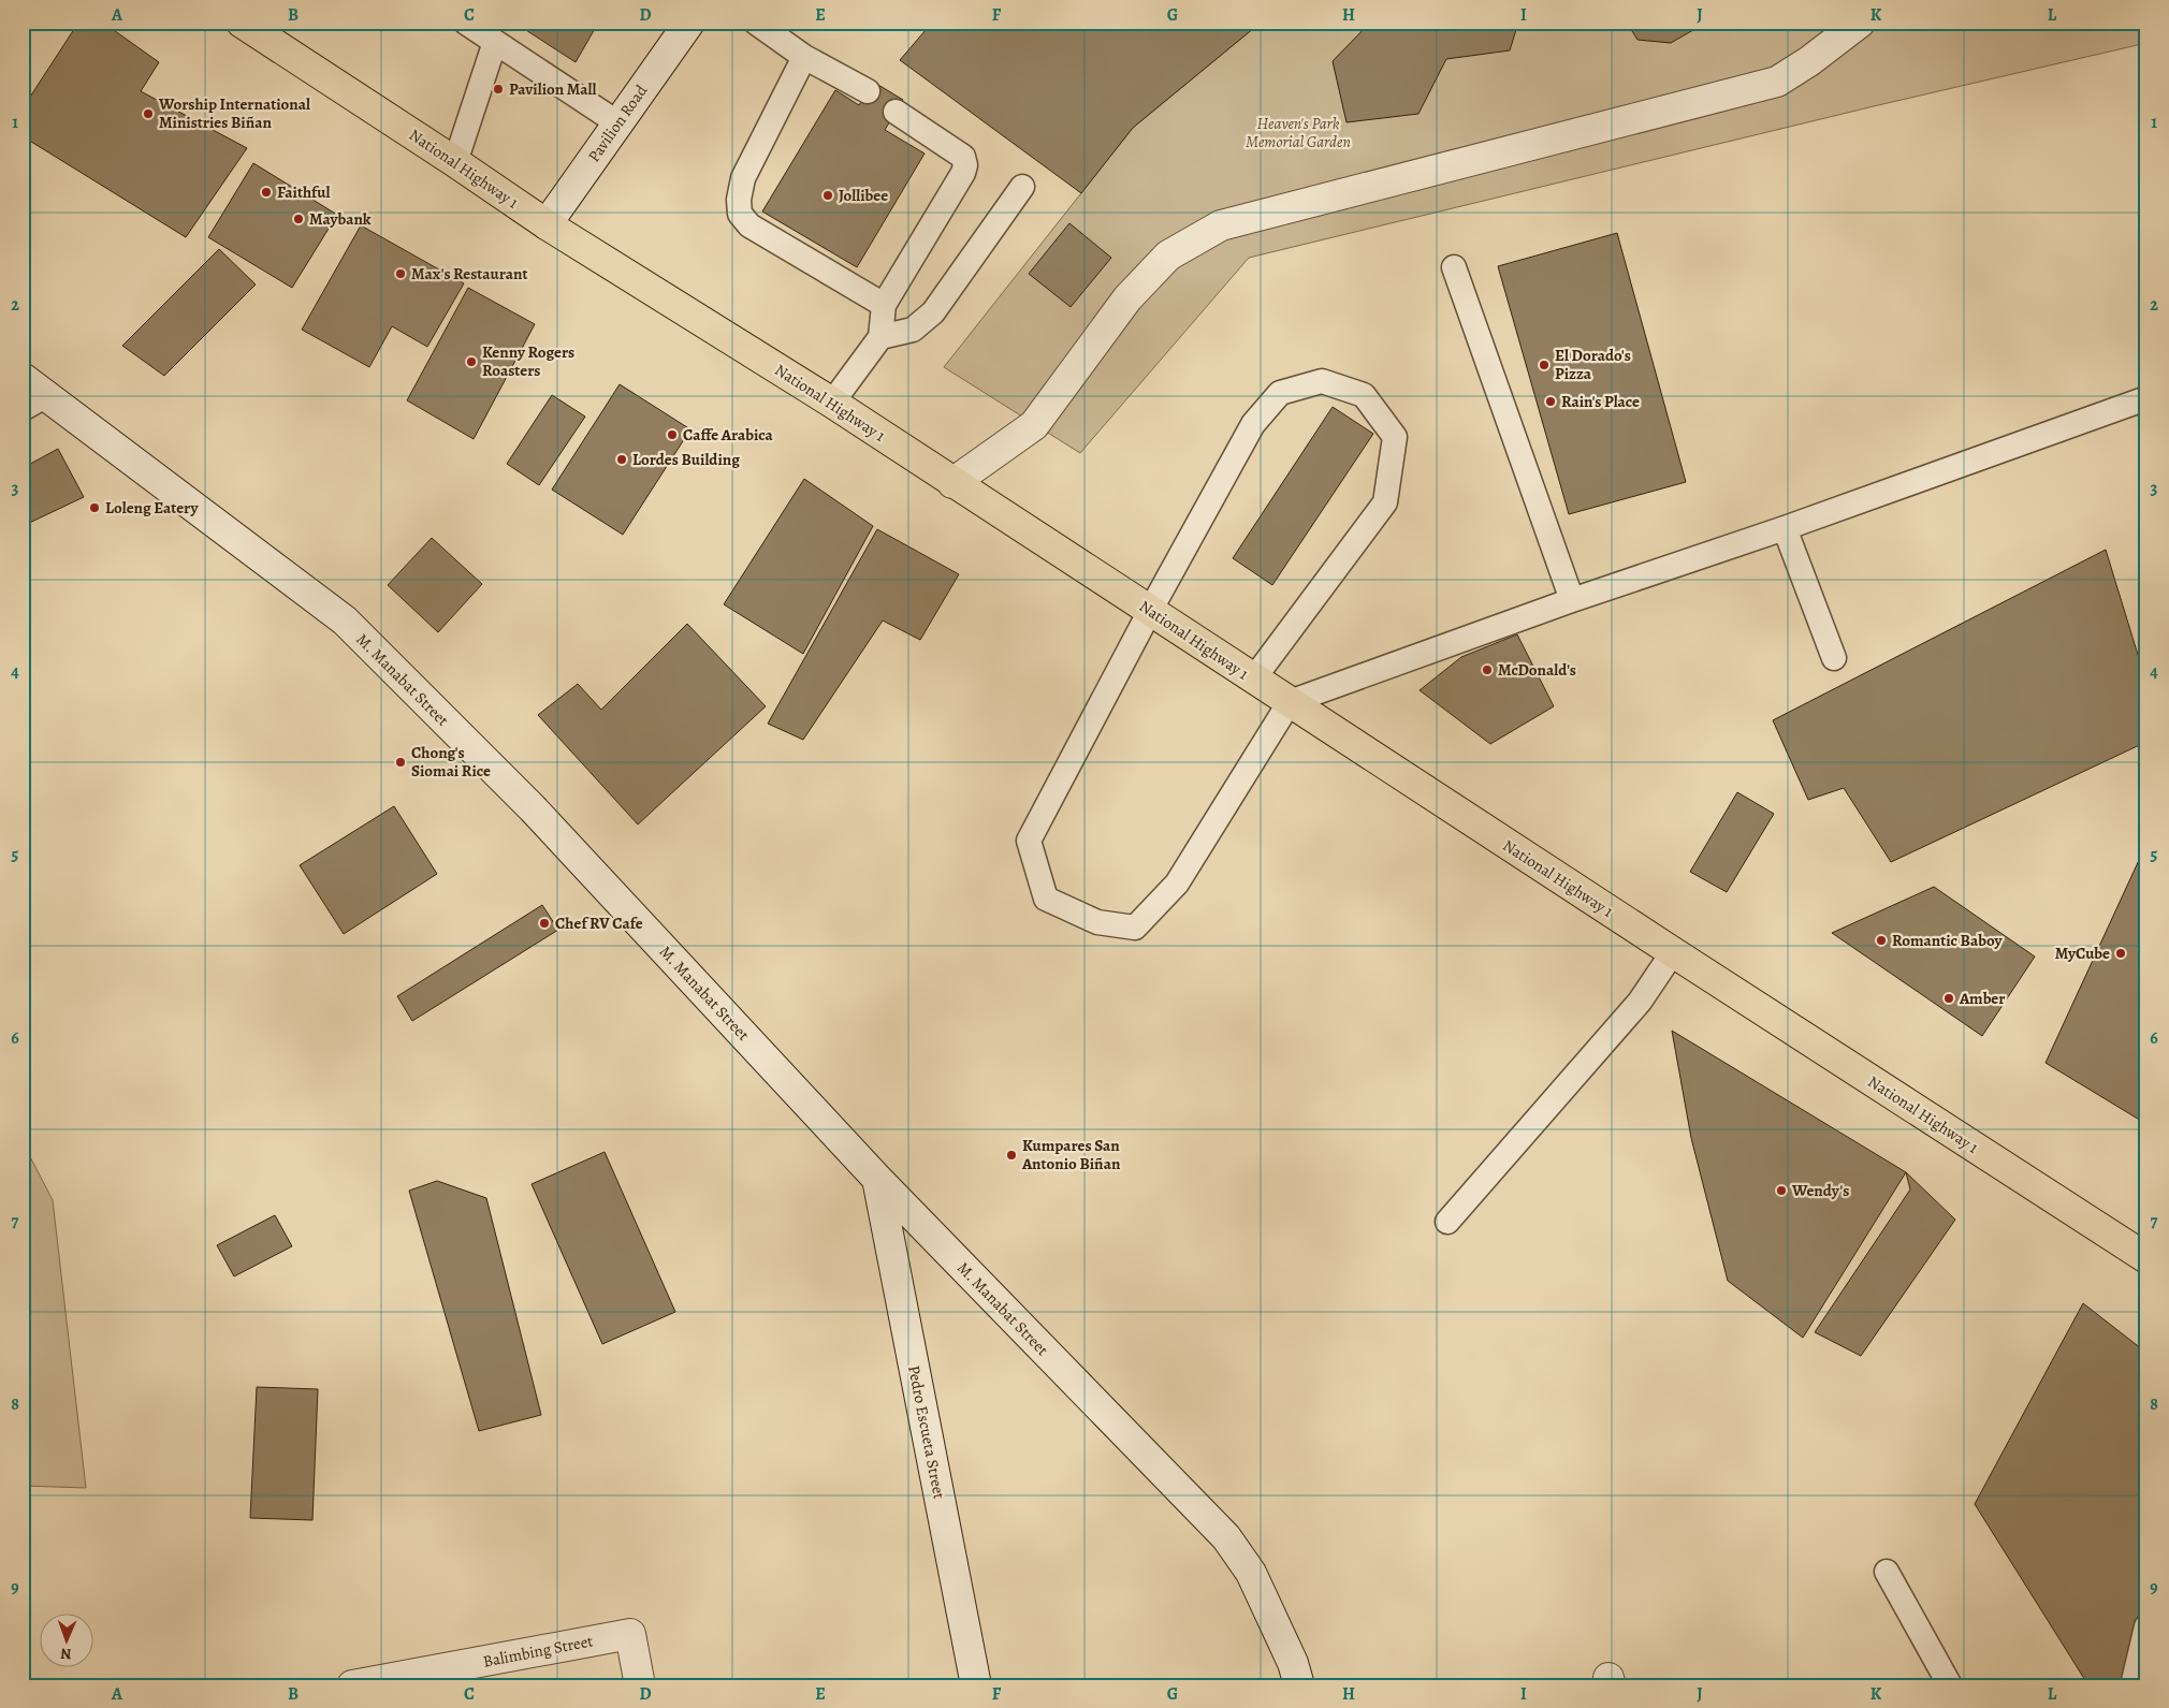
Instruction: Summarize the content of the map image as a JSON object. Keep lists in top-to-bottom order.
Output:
{
  "streets": {
    "highway": ["National Highway 1"],
    "main road": [
      "Pavilion Road",
      "M. Manabat Street",
      "Pedro Escueta Street",
      "Balimbing Street"
    ]
  },
  "crossings": [
    ["Pavilion Road", "National Highway 1"],
    ["M. Manabat Street", "Pedro Escueta Street"]
  ],
  "parks": ["Heaven's Park Memorial Garden"],
  "places": [
    "Pavilion Mall",
    "Worship International Ministries Biñan",
    "Faithful",
    "Jollibee",
    "Maybank",
    "Max's Restaurant",
    "Kenny Rogers Roasters",
    "El Dorado's Pizza",
    "Rain's Place",
    "Caffe Arabica",
    "Lordes Building",
    "Loleng Eatery",
    "McDonald's",
    "Chong's Siomai Rice",
    "Chef RV Cafe",
    "Romantic Baboy",
    "MyCube",
    "Amber",
    "Kumpares San Antonio Biñan",
    "Wendy's"
  ],
  "north": "bottom",
  "grid": {
    "columns": [
      "A",
      "B",
      "C",
      "D",
      "E",
      "F",
      "G",
      "H",
      "I",
      "J",
      "K",
      "L"
    ],
    "rows": [
      "1",
      "2",
      "3",
      "4",
      "5",
      "6",
      "7",
      "8",
      "9"
    ]
  }
}
